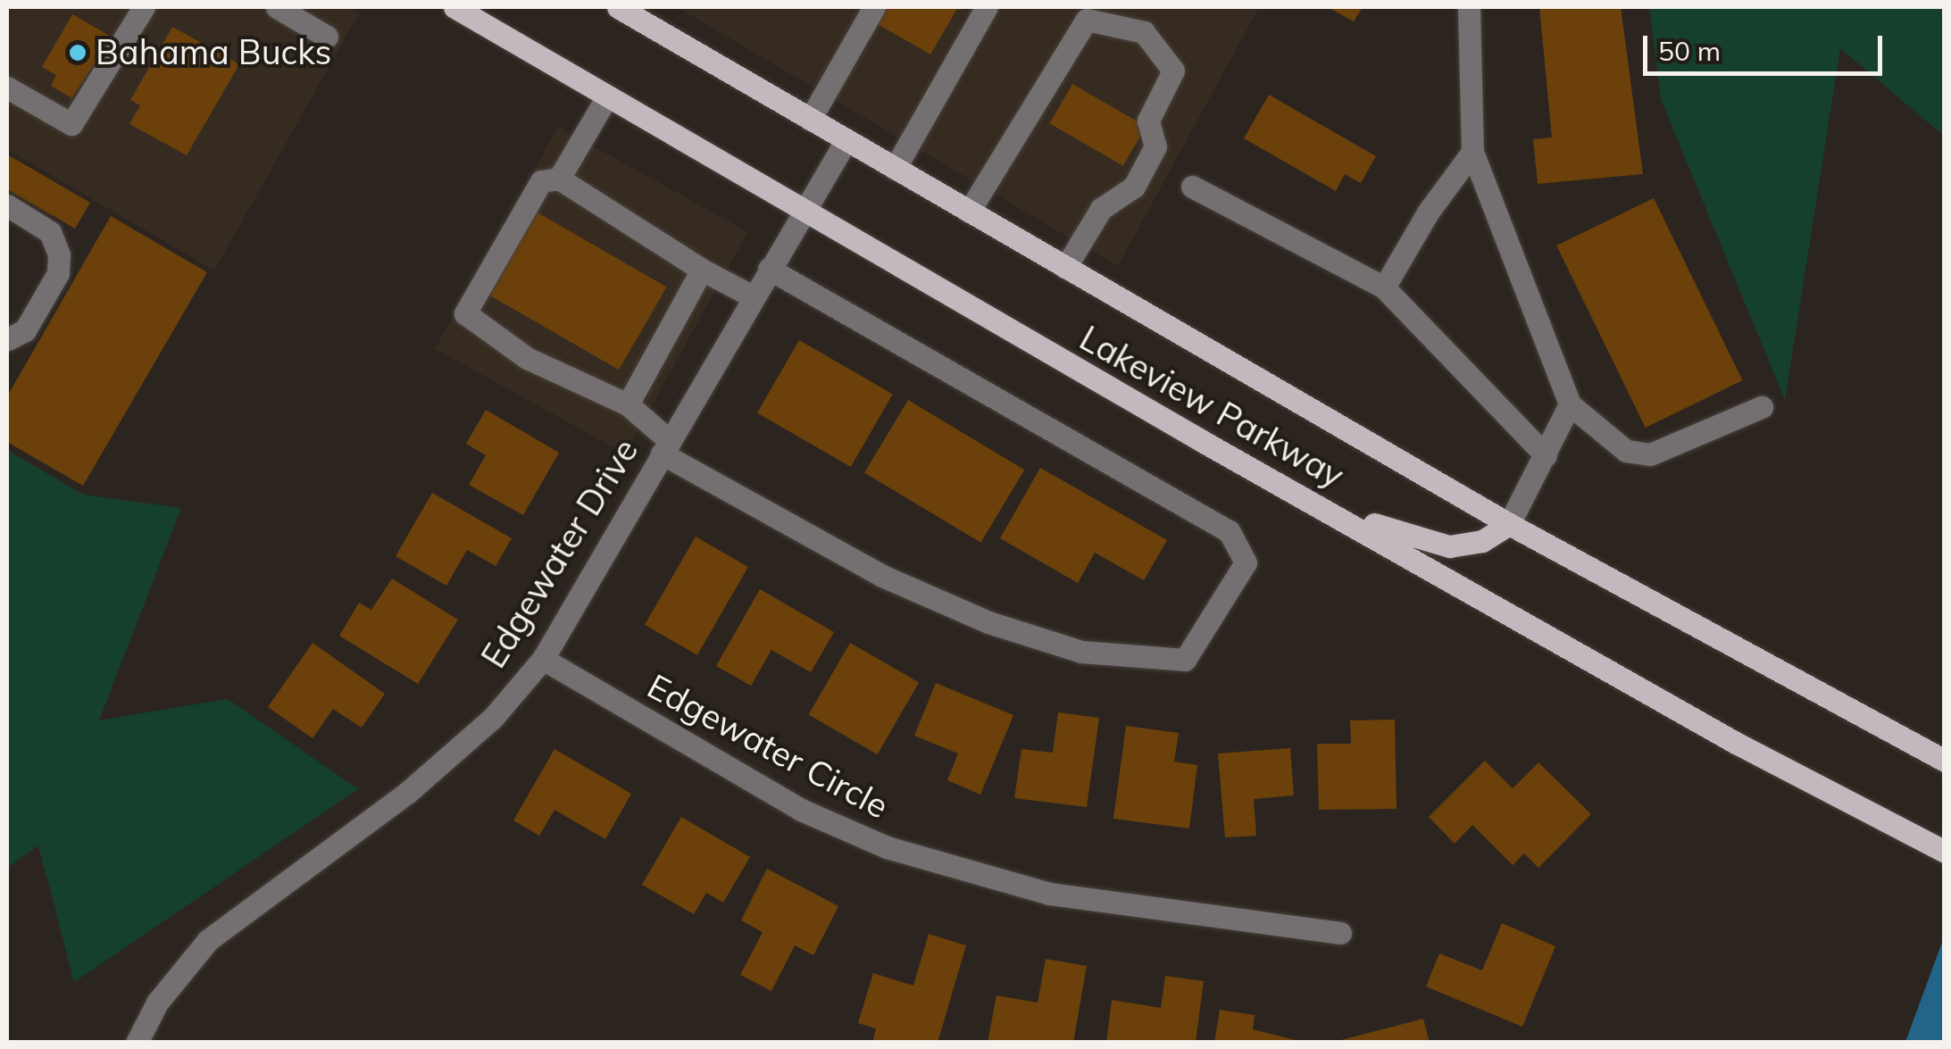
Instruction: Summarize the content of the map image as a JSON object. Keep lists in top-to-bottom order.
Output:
{
  "streets": {
    "main road": ["Lakeview Parkway"],
    "street": ["Edgewater Drive", "Edgewater Circle"]
  },
  "crossings": [
    ["Lakeview Parkway", "Edgewater Drive"],
    ["Edgewater Drive", "Edgewater Circle"]
  ],
  "places": ["Bahama Bucks"],
  "scale_bar": "50 m"
}
